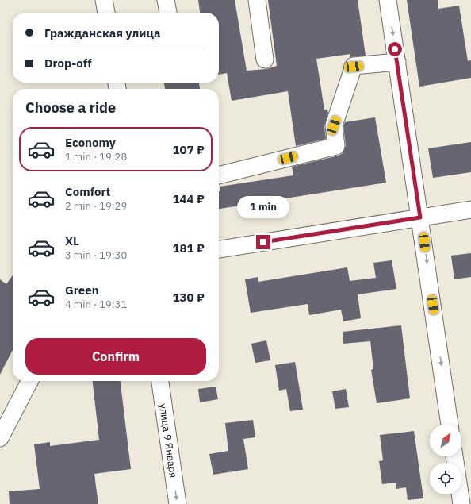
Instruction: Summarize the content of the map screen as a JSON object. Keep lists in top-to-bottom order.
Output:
{
  "streets": {
    "street": ["улица 9 Января"]
  },
  "one_way": ["улица 9 Января"],
  "north": "top right",
  "page": {
    "banner": ["Гражданская улица", "Drop-off"],
    "heading": "Choose a ride",
    "list": [
      {
        "name": "Economy",
        "note": "1 min · 19:28",
        "value": "107 ₽"
      },
      {
        "name": "Comfort",
        "note": "2 min · 19:29",
        "value": "144 ₽"
      },
      {
        "name": "XL",
        "note": "3 min · 19:30",
        "value": "181 ₽"
      },
      {
        "name": "Green",
        "note": "4 min · 19:31",
        "value": "130 ₽"
      }
    ],
    "bubble": "1 min",
    "buttons": "Confirm"
  }
}
